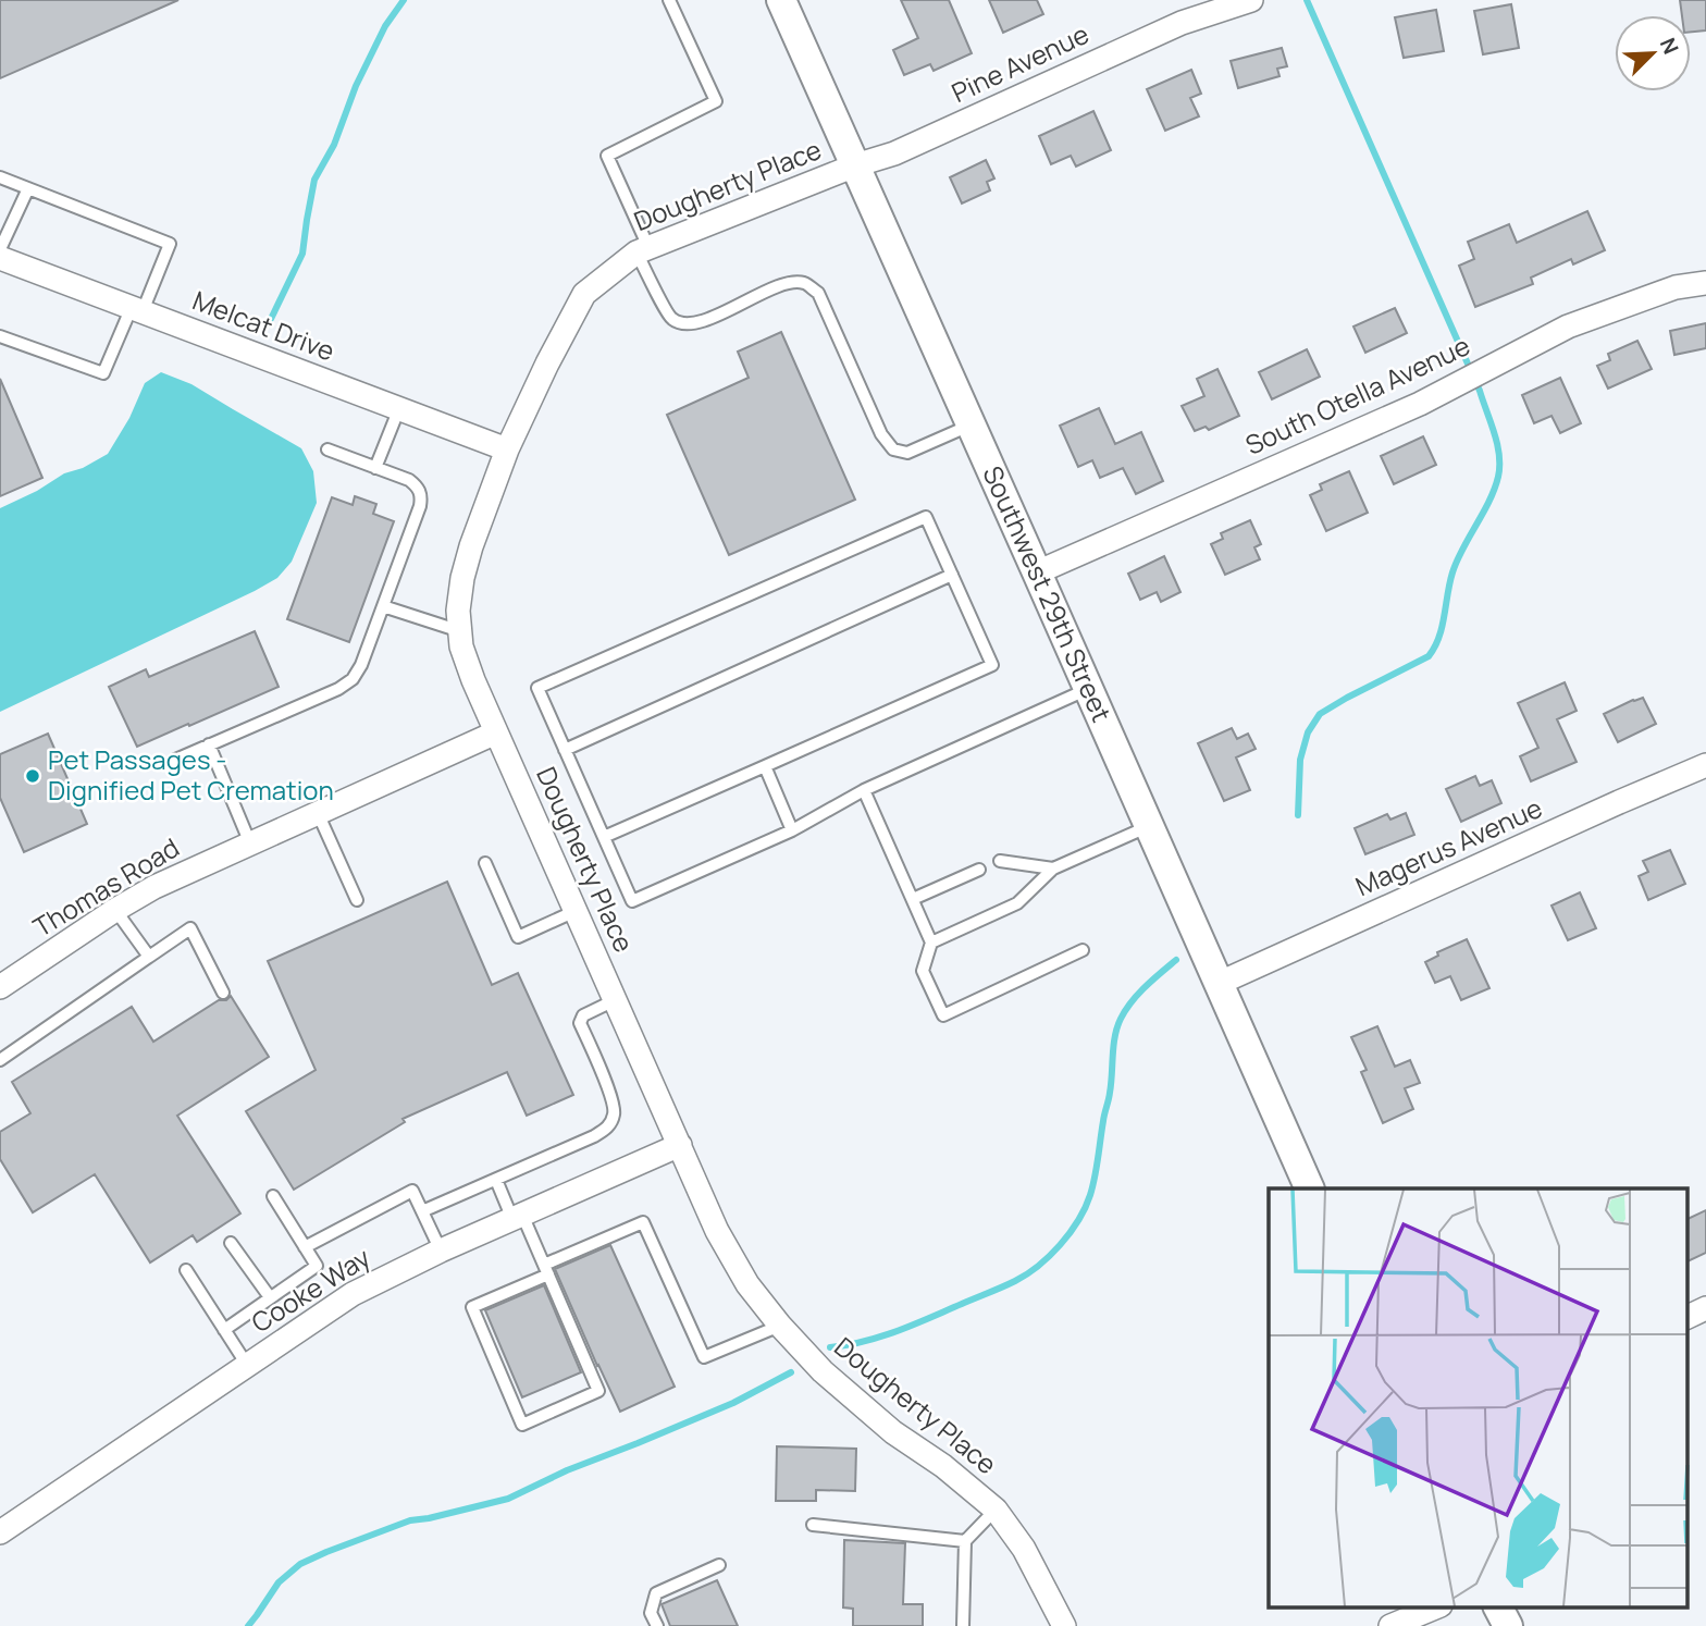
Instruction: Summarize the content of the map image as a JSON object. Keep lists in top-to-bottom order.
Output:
{
  "streets": {
    "street": [
      "Pine Avenue",
      "Dougherty Place",
      "Melcat Drive",
      "South Otella Avenue",
      "Southwest 29th Street",
      "Magerus Avenue",
      "Thomas Road",
      "Cooke Way"
    ]
  },
  "crossings": [
    ["Pine Avenue", "Dougherty Place"],
    ["Pine Avenue", "Southwest 29th Street"],
    ["Dougherty Place", "Melcat Drive"],
    ["Dougherty Place", "Southwest 29th Street"],
    ["Dougherty Place", "Thomas Road"],
    ["Dougherty Place", "Cooke Way"],
    ["South Otella Avenue", "Southwest 29th Street"],
    ["Southwest 29th Street", "Magerus Avenue"]
  ],
  "places": ["Pet Passages - Dignified Pet Cremation"],
  "north": "top right"
}
